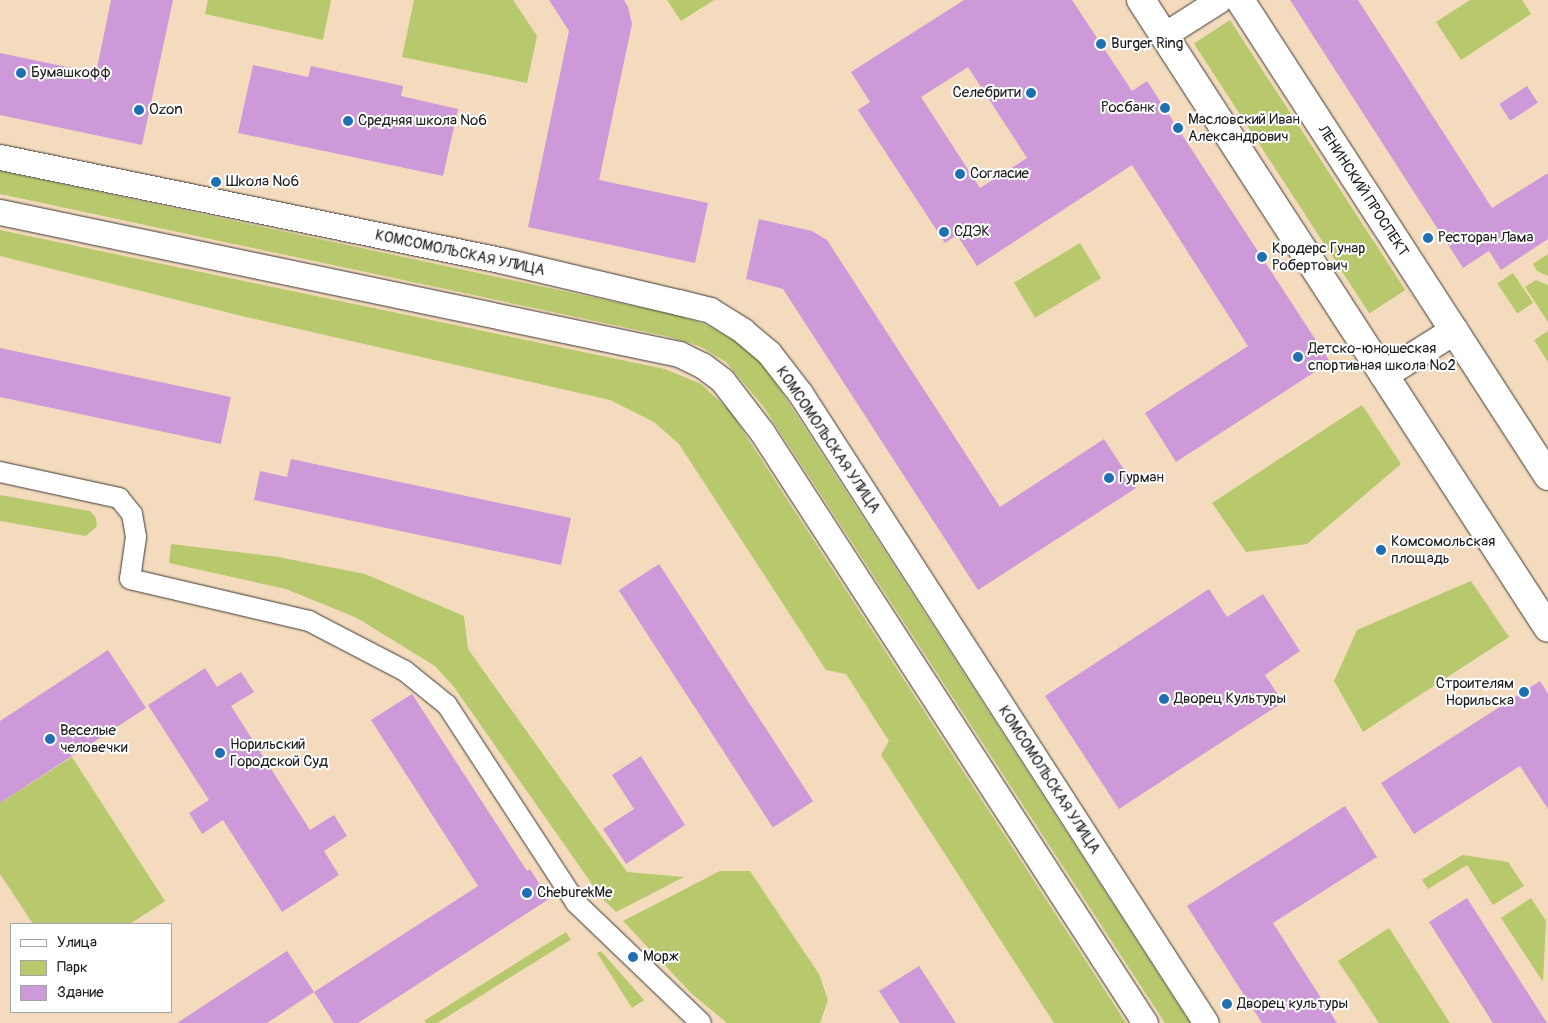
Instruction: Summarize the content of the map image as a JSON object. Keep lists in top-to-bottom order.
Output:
{
  "streets": {
    "main road": ["ЛЕНИНСКИЙ ПРОСПЕКТ"],
    "street": ["КОМСОМОЛЬСКАЯ УЛИЦА"]
  },
  "places": [
    "Burger Ring",
    "Бумашкофф",
    "Селебрити",
    "Росбанк",
    "Ozon",
    "Средняя школа №6",
    "Масловский Иван Александрович",
    "Согласие",
    "Школа №6",
    "СДЭК",
    "Ресторан Лама",
    "Кродерс Гунар Робертович",
    "Детско-юношеская спортивная школа №2",
    "Гурман",
    "Комсомольская площадь",
    "Строителям Норильска",
    "Дворец Культуры",
    "Веселые человечки",
    "Норильский Городской Суд",
    "CheburekMe",
    "Морж",
    "Дворец культуры"
  ],
  "legend": ["Улица", "Парк", "Здание"]
}
